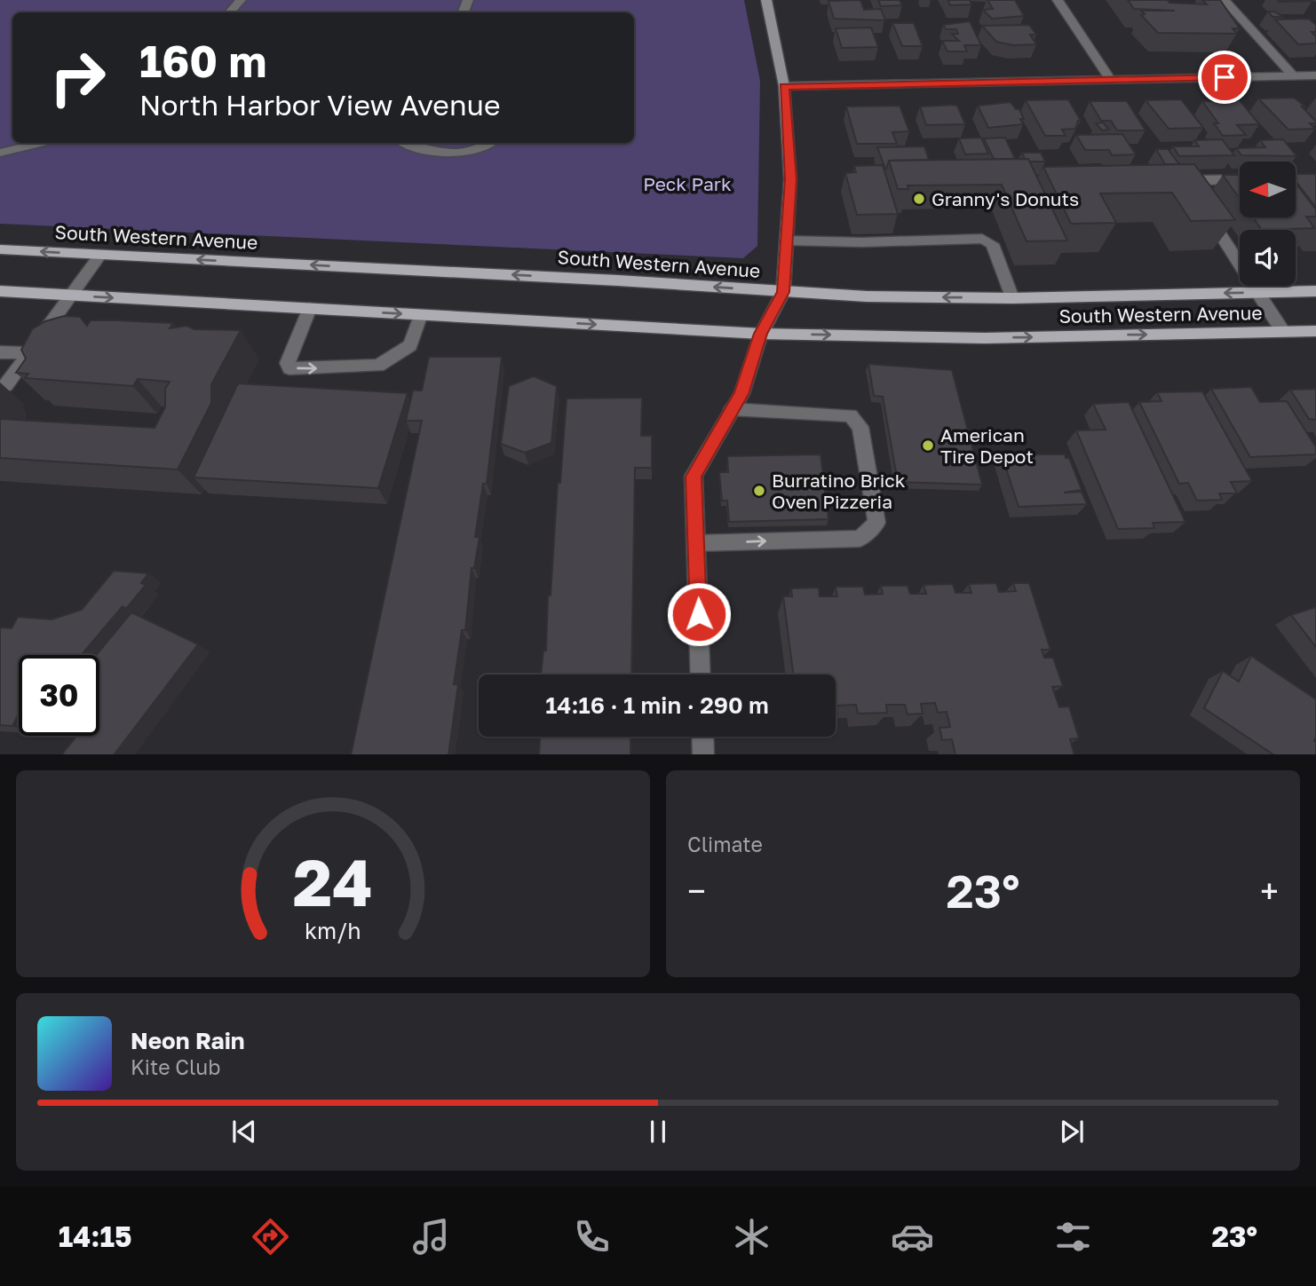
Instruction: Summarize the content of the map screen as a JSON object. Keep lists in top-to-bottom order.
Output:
{
  "streets": {
    "main road": ["South Western Avenue"]
  },
  "parks": ["Peck Park"],
  "places": ["Granny's Donuts", "American Tire Depot", "Burratino Brick Oven Pizzeria"],
  "north": "left",
  "page": {
    "turn": ["160 m", "North Harbor View Avenue"],
    "limit": "30",
    "trip": "14:16 · 1 min · 290 m",
    "tile": "Climate",
    "heat": ["−", "23°", "+"],
    "song": ["Neon Rain", "Kite Club"],
    "tabs": ["14:15", "23°"],
    "gauge": ["24", "km/h"]
  }
}
